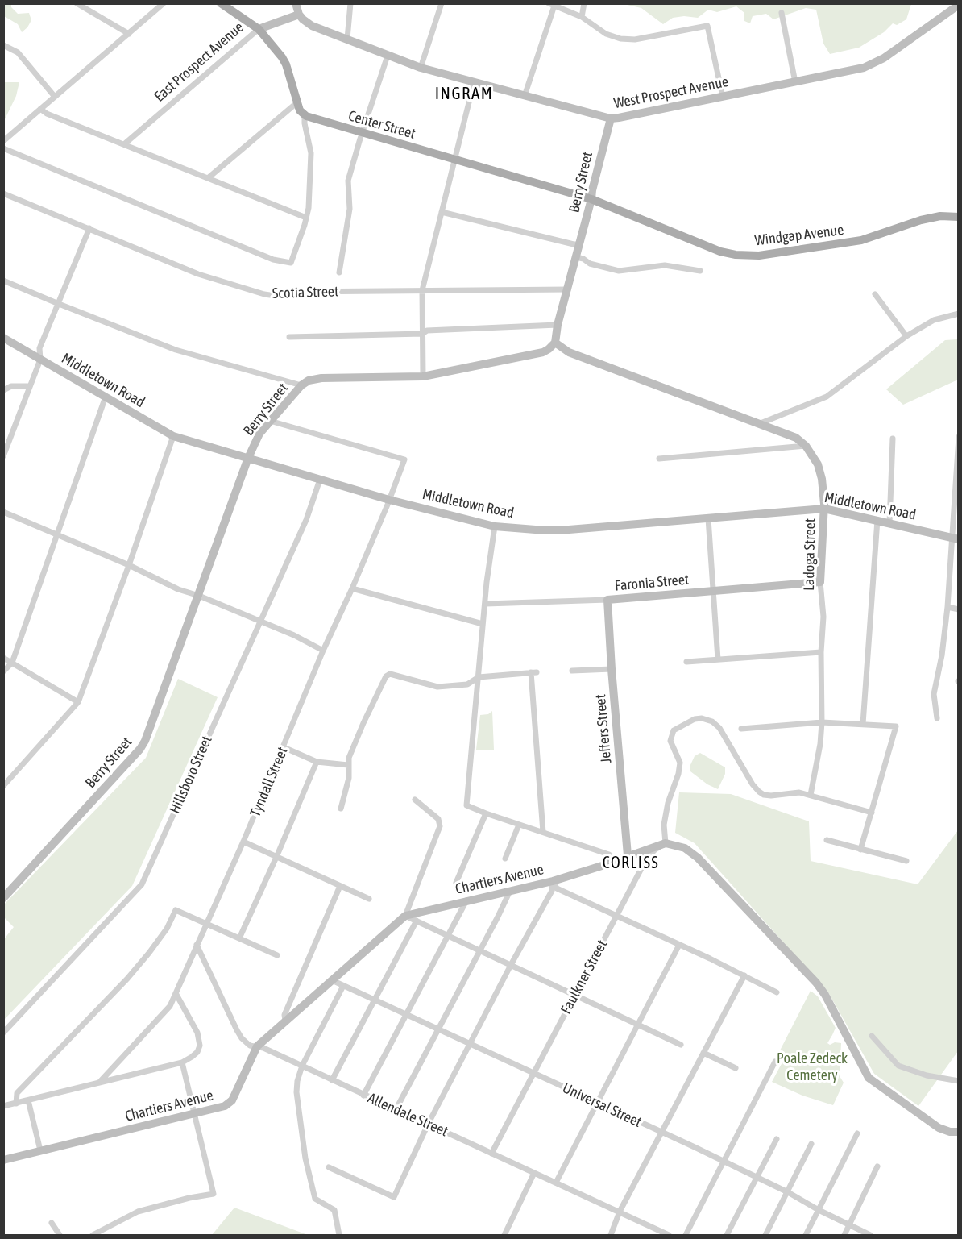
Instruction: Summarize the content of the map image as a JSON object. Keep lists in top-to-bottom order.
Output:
{
  "streets": {
    "main road": ["Center Street", "Windgap Avenue"],
    "street": [
      "East Prospect Avenue",
      "West Prospect Avenue",
      "Berry Street",
      "Scotia Street",
      "Middletown Road",
      "Ladoga Street",
      "Faronia Street",
      "Jeffers Street",
      "Hillsboro Street",
      "Tyndall Street",
      "Chartiers Avenue",
      "Faulkner Street",
      "Universal Street",
      "Allendale Street"
    ]
  },
  "crossings": [
    ["East Prospect Avenue", "West Prospect Avenue"],
    ["West Prospect Avenue", "Berry Street"],
    ["Center Street", "Berry Street"],
    ["Center Street", "Windgap Avenue"],
    ["Berry Street", "Windgap Avenue"],
    ["Berry Street", "Scotia Street"],
    ["Berry Street", "Middletown Road"],
    ["Berry Street", "Ladoga Street"],
    ["Berry Street", "Tyndall Street"],
    ["Middletown Road", "Ladoga Street"],
    ["Middletown Road", "Hillsboro Street"],
    ["Middletown Road", "Tyndall Street"],
    ["Ladoga Street", "Faronia Street"],
    ["Faronia Street", "Jeffers Street"],
    ["Jeffers Street", "Chartiers Avenue"],
    ["Tyndall Street", "Allendale Street"],
    ["Chartiers Avenue", "Faulkner Street"],
    ["Chartiers Avenue", "Universal Street"],
    ["Chartiers Avenue", "Allendale Street"],
    ["Faulkner Street", "Universal Street"],
    ["Faulkner Street", "Allendale Street"]
  ],
  "districts": ["INGRAM", "CORLISS"],
  "parks": ["Poale Zedeck Cemetery"]
}
